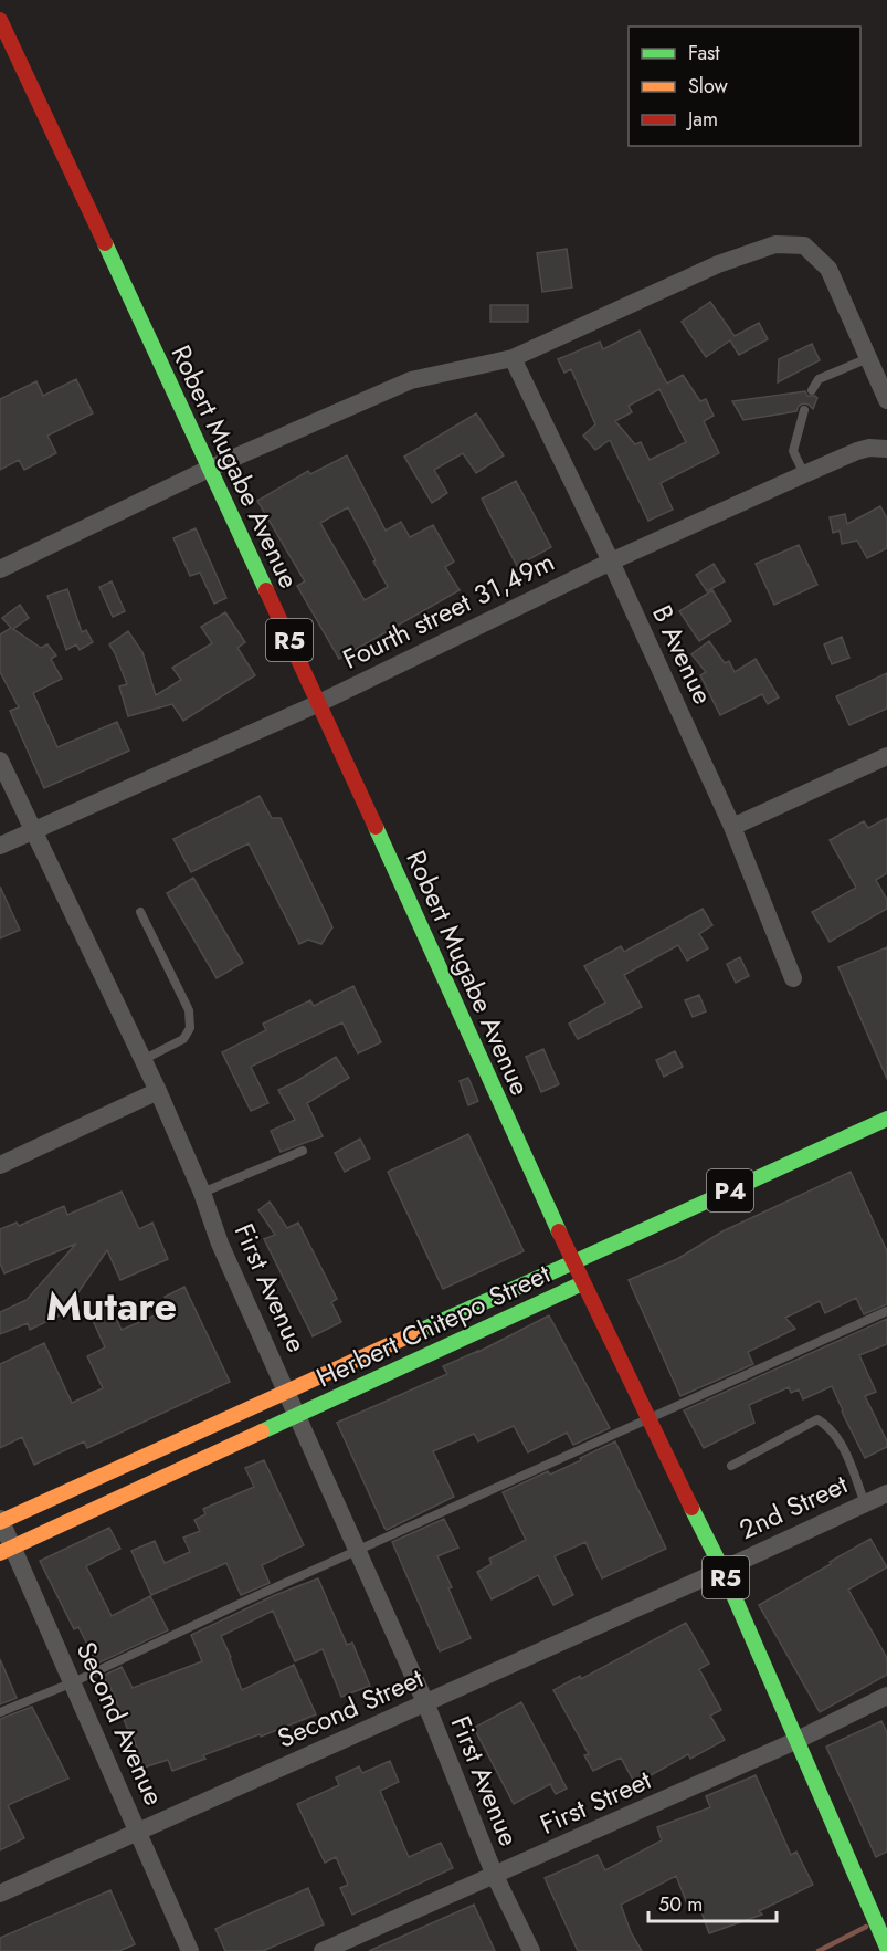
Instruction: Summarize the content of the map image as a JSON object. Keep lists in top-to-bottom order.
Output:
{
  "streets": {
    "main road": [
      "Robert Mugabe Avenue",
      "R5",
      "P4",
      "Herbert Chitepo Street"
    ],
    "street": [
      "Fourth street 31,49m",
      "B Avenue",
      "First Avenue",
      "2nd Street",
      "Second Street",
      "Second Avenue",
      "First Street"
    ]
  },
  "crossings": [
    ["Robert Mugabe Avenue", "Fourth street 31,49m"],
    ["Robert Mugabe Avenue", "Herbert Chitepo Street"],
    ["Robert Mugabe Avenue", "2nd Street"],
    ["Robert Mugabe Avenue", "Second Street"],
    ["Robert Mugabe Avenue", "First Street"],
    ["Fourth street 31,49m", "B Avenue"],
    ["Fourth street 31,49m", "First Avenue"],
    ["First Avenue", "Herbert Chitepo Street"],
    ["First Avenue", "Second Street"],
    ["First Avenue", "First Street"],
    ["Herbert Chitepo Street", "Second Avenue"],
    ["2nd Street", "Second Street"],
    ["Second Street", "Second Avenue"]
  ],
  "districts": ["Mutare"],
  "legend": ["Fast", "Slow", "Jam"],
  "scale_bar": "50 m"
}
